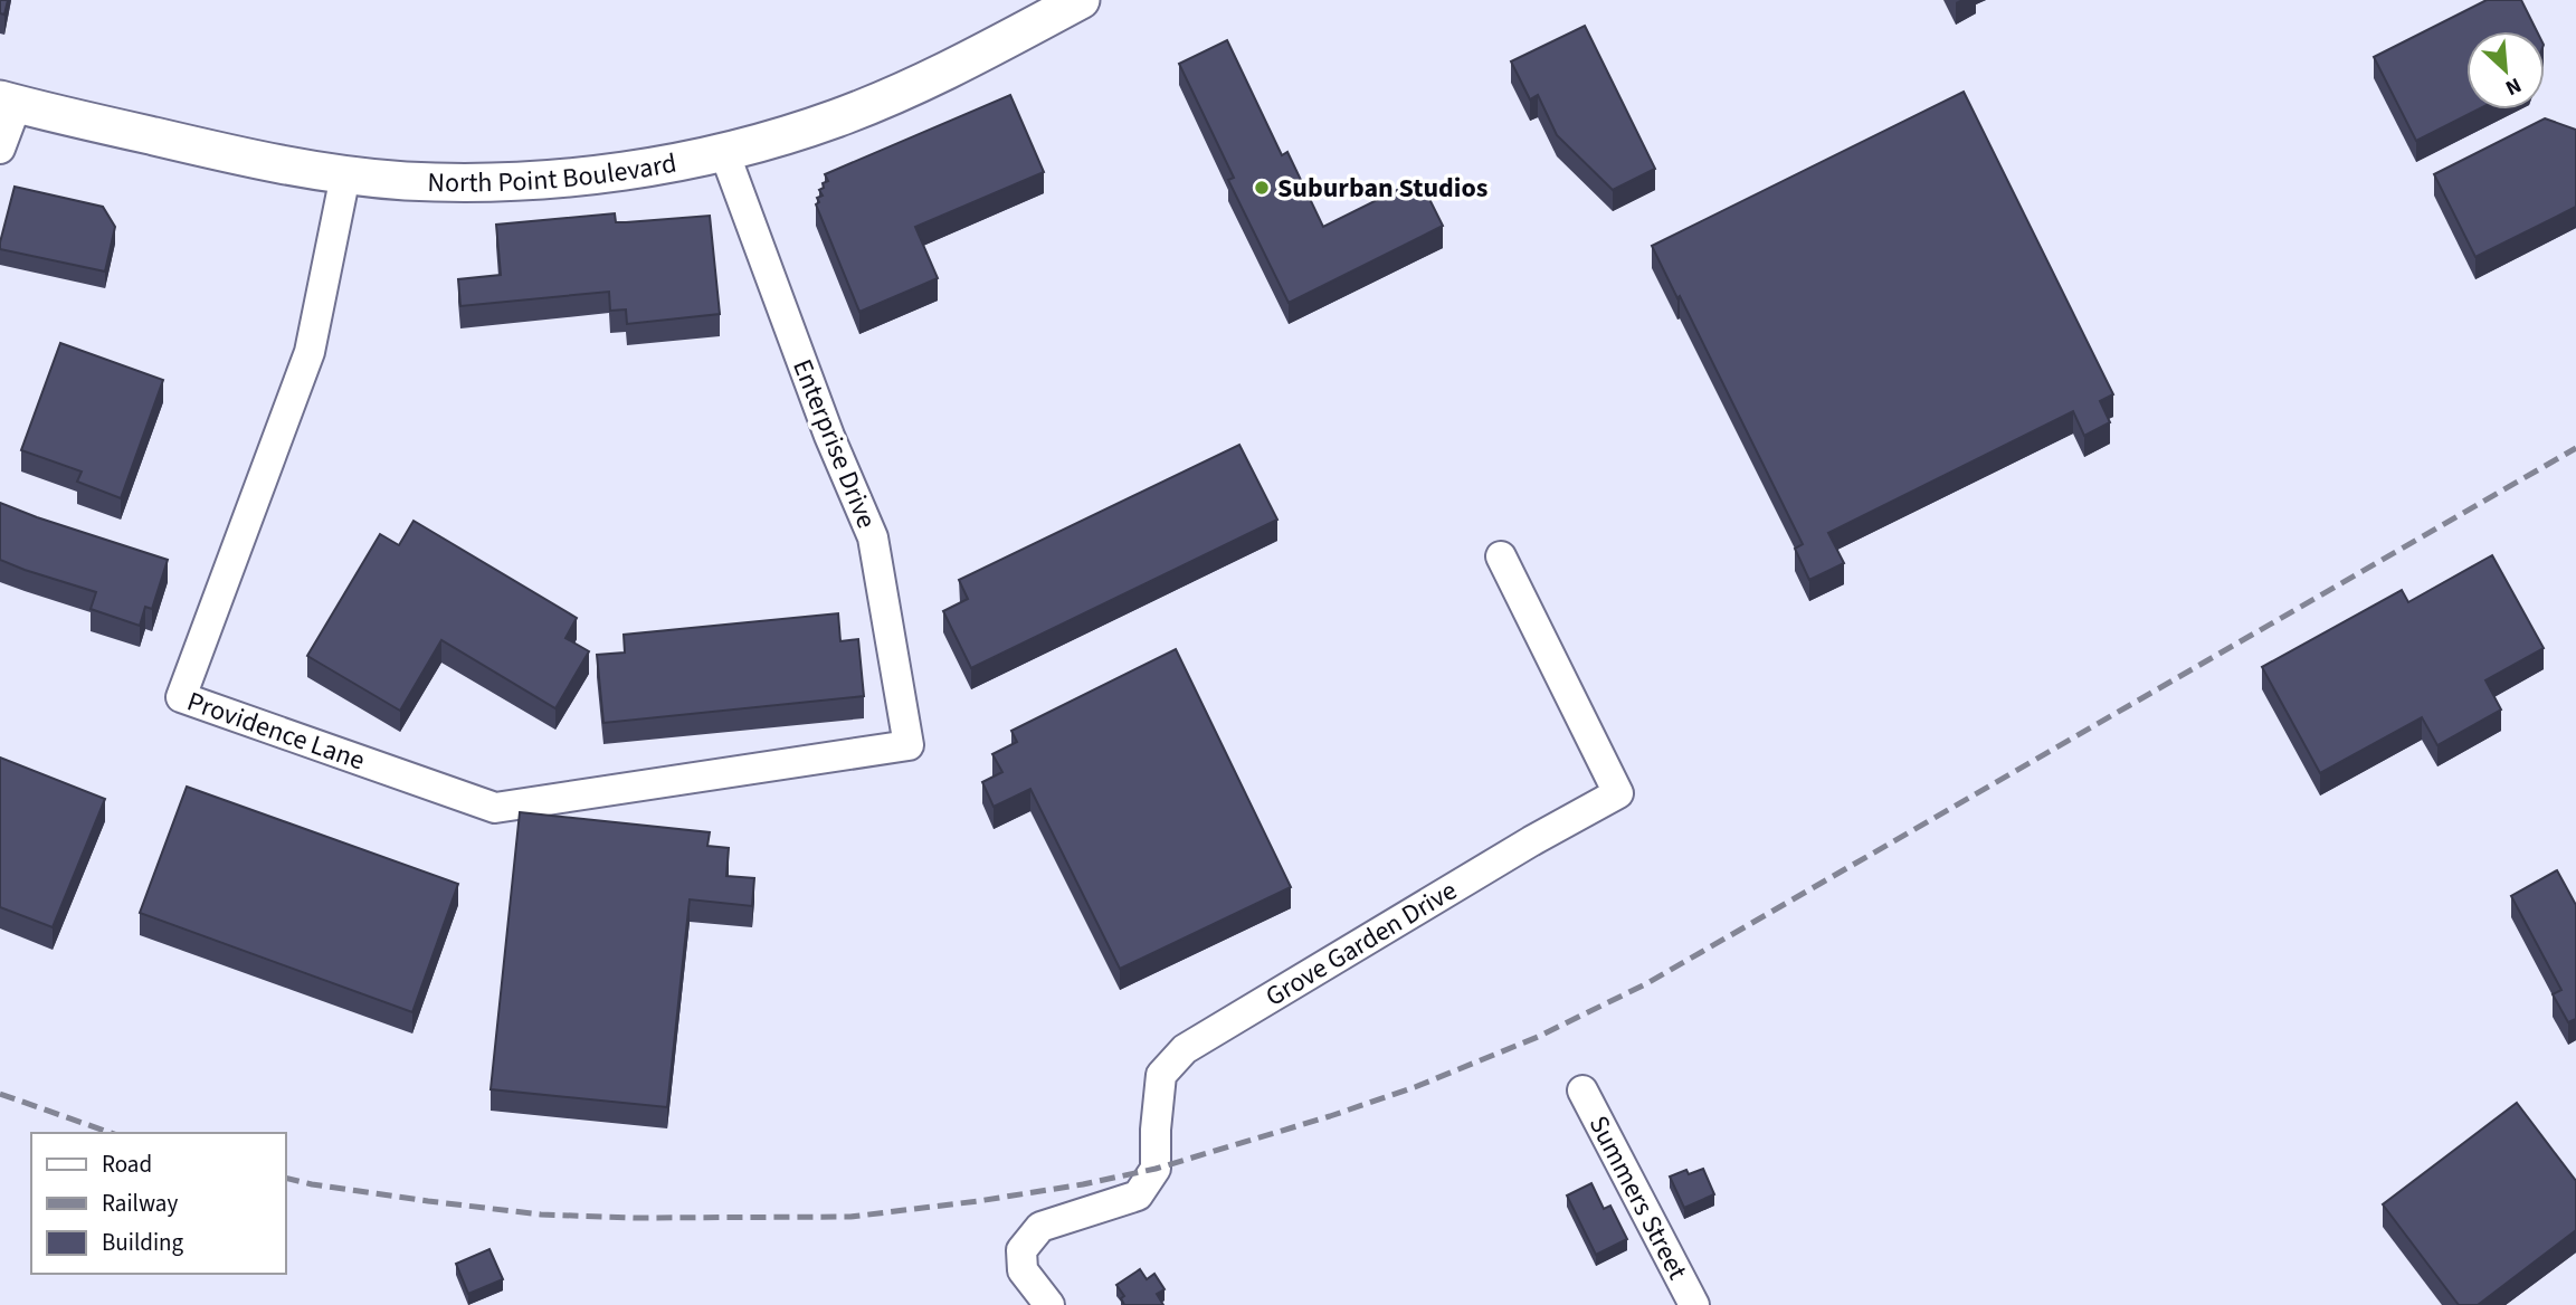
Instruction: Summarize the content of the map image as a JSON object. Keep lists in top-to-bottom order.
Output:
{
  "streets": {
    "main road": ["North Point Boulevard"],
    "street": [
      "Enterprise Drive",
      "Providence Lane",
      "Grove Garden Drive",
      "Summers Street"
    ]
  },
  "crossings": [
    ["North Point Boulevard", "Enterprise Drive"],
    ["North Point Boulevard", "Providence Lane"],
    ["Enterprise Drive", "Providence Lane"]
  ],
  "places": ["Suburban Studios"],
  "legend": ["Road", "Railway", "Building"],
  "north": "bottom right"
}
